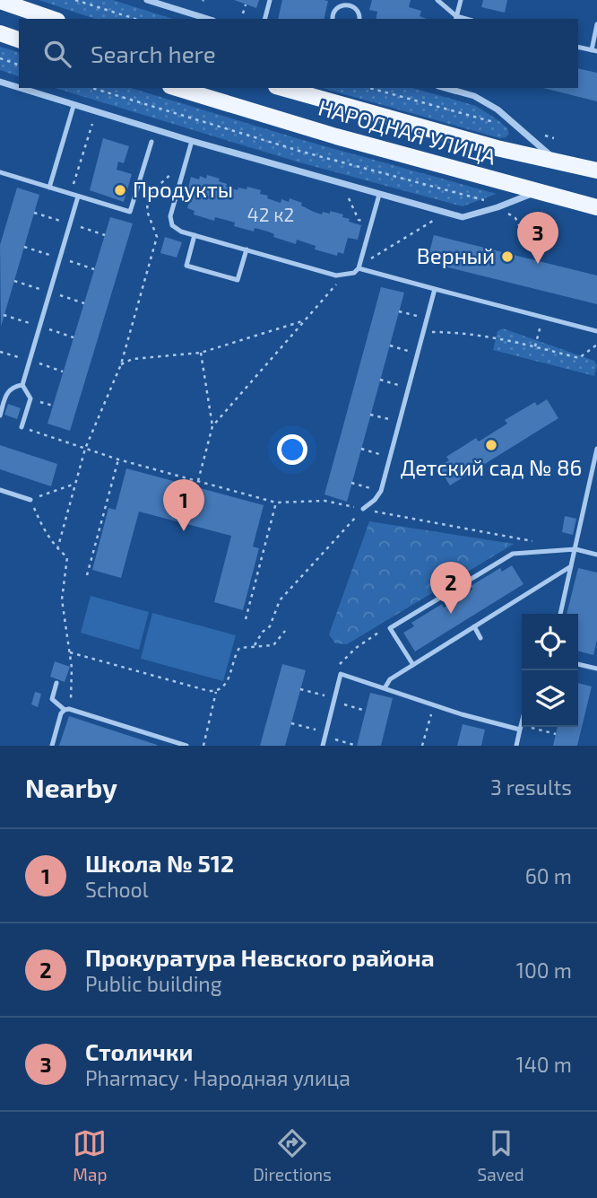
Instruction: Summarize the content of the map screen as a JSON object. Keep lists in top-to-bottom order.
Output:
{
  "streets": {
    "main road": ["НАРОДНАЯ УЛИЦА"]
  },
  "places": ["Продукты", "Верный", "Детский сад № 86"],
  "house_numbers": ["42 к2"],
  "page": {
    "search": "Search here",
    "pins": ["3", "1", "2"],
    "heading": ["Nearby", "3 results"],
    "list": [
      {
        "mark": "1",
        "name": "Школа № 512",
        "note": "School",
        "value": "60 m"
      },
      {
        "mark": "2",
        "name": "Прокуратура Невского района",
        "note": "Public building",
        "value": "100 m"
      },
      {
        "mark": "3",
        "name": "Столички",
        "note": "Pharmacy · Народная улица",
        "value": "140 m"
      }
    ],
    "nav": ["Map", "Directions", "Saved"]
  }
}
